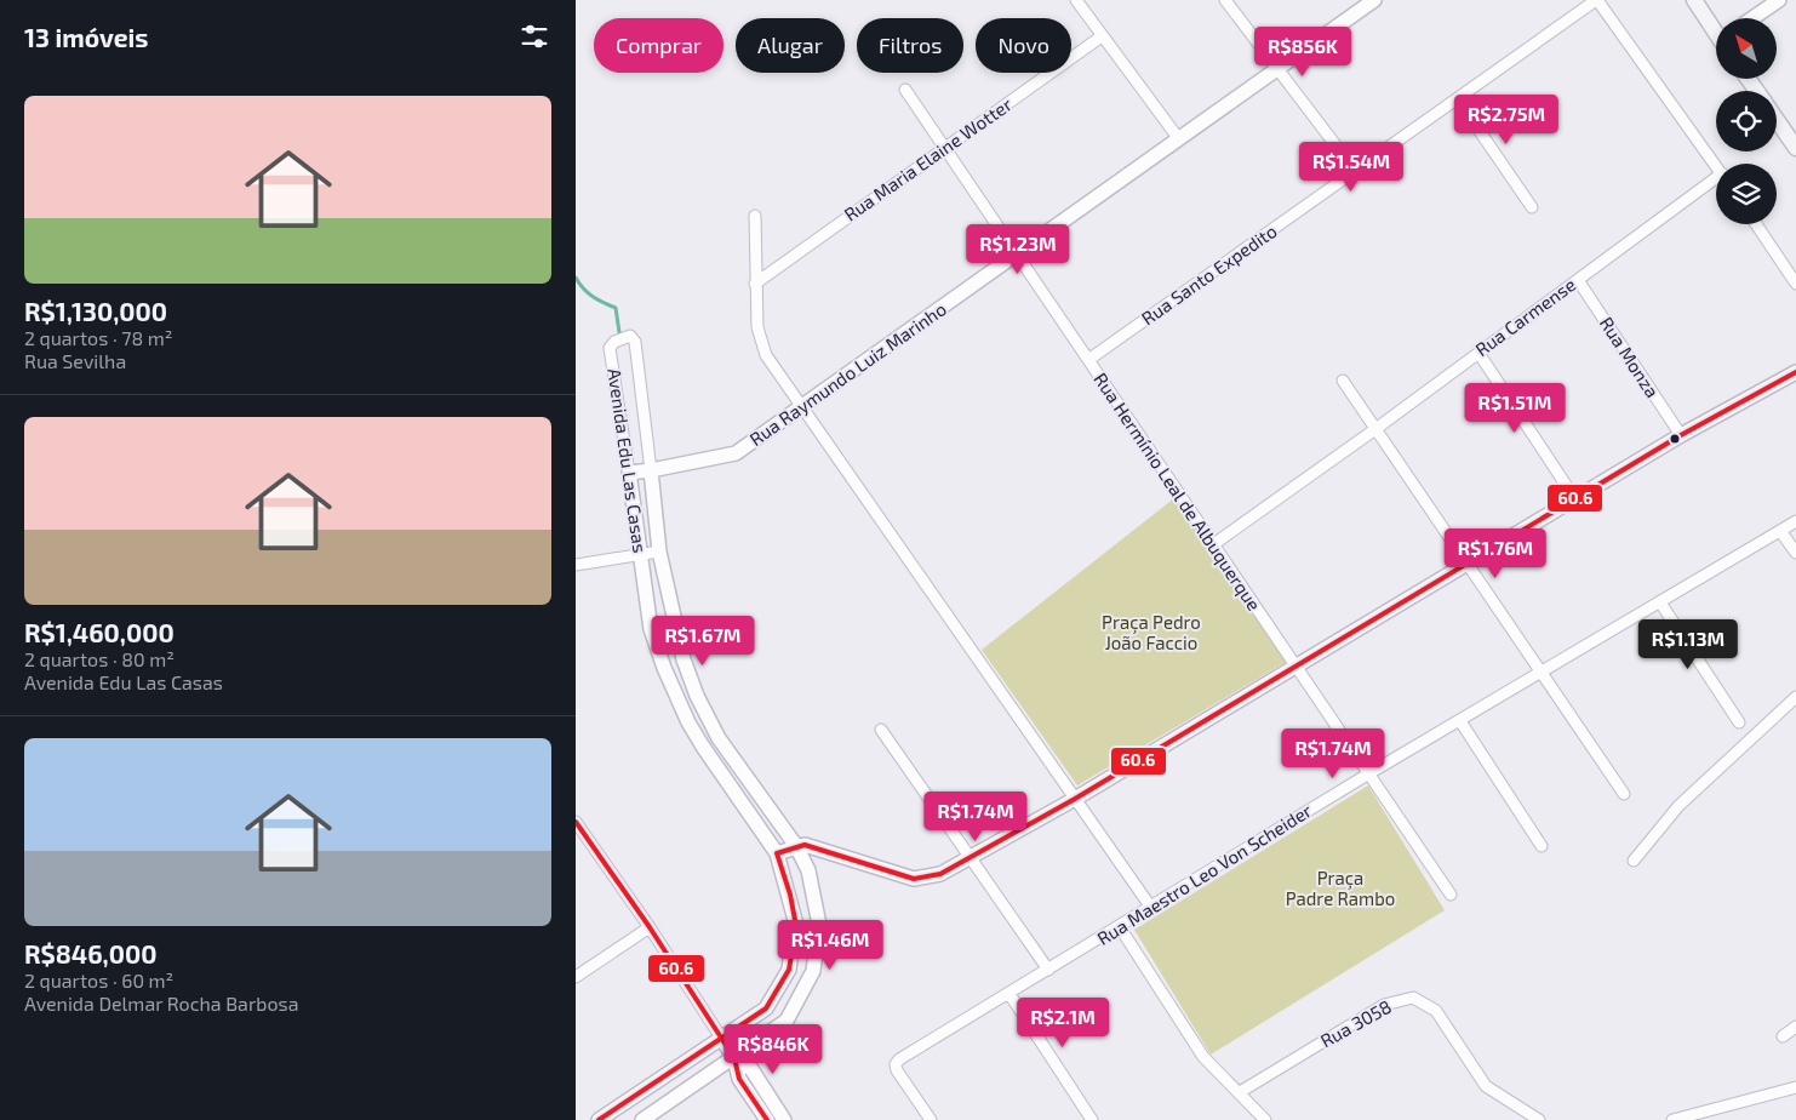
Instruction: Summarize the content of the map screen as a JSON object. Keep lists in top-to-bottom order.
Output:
{
  "streets": {
    "street": [
      "Rua Maria Elaine Wotter",
      "Rua Santo Expedito",
      "Rua Carmense",
      "Rua Monza",
      "Rua Raymundo Luiz Marinho",
      "Avenida Edu Las Casas",
      "Rua Hermínio Leal de Albuquerque",
      "Rua Maestro Leo Von Scheider",
      "Rua 3058"
    ]
  },
  "crossings": [
    ["Rua Maria Elaine Wotter", "Rua Hermínio Leal de Albuquerque"],
    ["Rua Santo Expedito", "Rua Hermínio Leal de Albuquerque"],
    ["Rua Carmense", "Rua Monza"],
    ["Rua Carmense", "Rua Hermínio Leal de Albuquerque"],
    ["Rua Raymundo Luiz Marinho", "Avenida Edu Las Casas"],
    ["Rua Raymundo Luiz Marinho", "Rua Hermínio Leal de Albuquerque"],
    ["Rua Hermínio Leal de Albuquerque", "Rua Maestro Leo Von Scheider"]
  ],
  "parks": ["Praça Pedro João Faccio", "Praça Padre Rambo"],
  "lines": ["transit line 60.6"],
  "north": "top left",
  "page": {
    "heading": "13 imóveis",
    "chip": [
      "Comprar",
      "Alugar",
      "Filtros",
      "Novo"
    ],
    "price": [
      "R$856K",
      "R$2.75M",
      "R$1.54M",
      "R$1.23M",
      "R$1.51M",
      "R$1.76M",
      "R$1.67M",
      "R$1.13M",
      "R$1.74M",
      "R$1.74M",
      "R$1.46M",
      "R$2.1M",
      "R$846K"
    ],
    "list": [
      {
        "name": "R$1,130,000",
        "note": "2 quartos · 78 m² · Rua Sevilha"
      },
      {
        "name": "R$1,460,000",
        "note": "2 quartos · 80 m² · Avenida Edu Las Casas"
      },
      {
        "name": "R$846,000",
        "note": "2 quartos · 60 m² · Avenida Delmar Rocha Barbosa"
      }
    ]
  }
}
